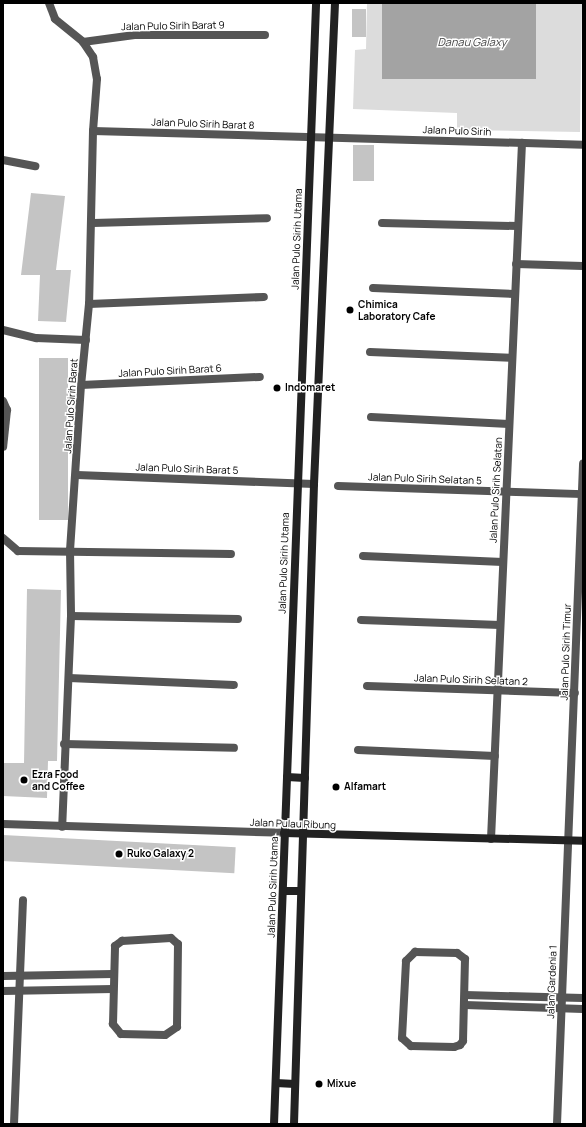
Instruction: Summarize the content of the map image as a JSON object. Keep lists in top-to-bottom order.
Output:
{
  "streets": {
    "main road": ["Jalan Pulo Sirih Utama", "Jalan Pulau Ribung"],
    "street": [
      "Jalan Pulo Sirih Barat 9",
      "Jalan Pulo Sirih Barat 8",
      "Jalan Pulo Sirih",
      "Jalan Pulo Sirih Barat 6",
      "Jalan Pulo Sirih Barat",
      "Jalan Pulo Sirih Barat 5",
      "Jalan Pulo Sirih Selatan 5",
      "Jalan Pulo Sirih Selatan",
      "Jalan Pulo Sirih Timur",
      "Jalan Pulo Sirih Selatan 2",
      "Jalan Gardenia 1"
    ]
  },
  "crossings": [
    ["Jalan Pulo Sirih Barat 9", "Jalan Pulo Sirih Barat"],
    ["Jalan Pulo Sirih Barat 8", "Jalan Pulo Sirih"],
    ["Jalan Pulo Sirih Barat 8", "Jalan Pulo Sirih Utama"],
    ["Jalan Pulo Sirih Barat 8", "Jalan Pulo Sirih Barat"],
    ["Jalan Pulo Sirih", "Jalan Pulo Sirih Selatan"],
    ["Jalan Pulo Sirih Utama", "Jalan Pulo Sirih Barat 5"],
    ["Jalan Pulo Sirih Utama", "Jalan Pulau Ribung"],
    ["Jalan Pulo Sirih Barat 6", "Jalan Pulo Sirih Barat"],
    ["Jalan Pulo Sirih Barat", "Jalan Pulo Sirih Barat 5"],
    ["Jalan Pulo Sirih Barat", "Jalan Pulau Ribung"],
    ["Jalan Pulo Sirih Selatan 5", "Jalan Pulo Sirih Selatan"],
    ["Jalan Pulo Sirih Selatan 5", "Jalan Pulo Sirih Timur"],
    ["Jalan Pulo Sirih Selatan", "Jalan Pulo Sirih Selatan 2"],
    ["Jalan Pulo Sirih Selatan", "Jalan Pulau Ribung"],
    ["Jalan Pulo Sirih Timur", "Jalan Pulo Sirih Selatan 2"],
    ["Jalan Pulo Sirih Timur", "Jalan Pulau Ribung"],
    ["Jalan Pulo Sirih Timur", "Jalan Gardenia 1"],
    ["Jalan Pulau Ribung", "Jalan Gardenia 1"]
  ],
  "water": ["Danau Galaxy"],
  "places": [
    "Chimica Laboratory Cafe",
    "Indomaret",
    "Ezra Food and Coffee",
    "Alfamart",
    "Ruko Galaxy 2",
    "Mixue"
  ]
}
